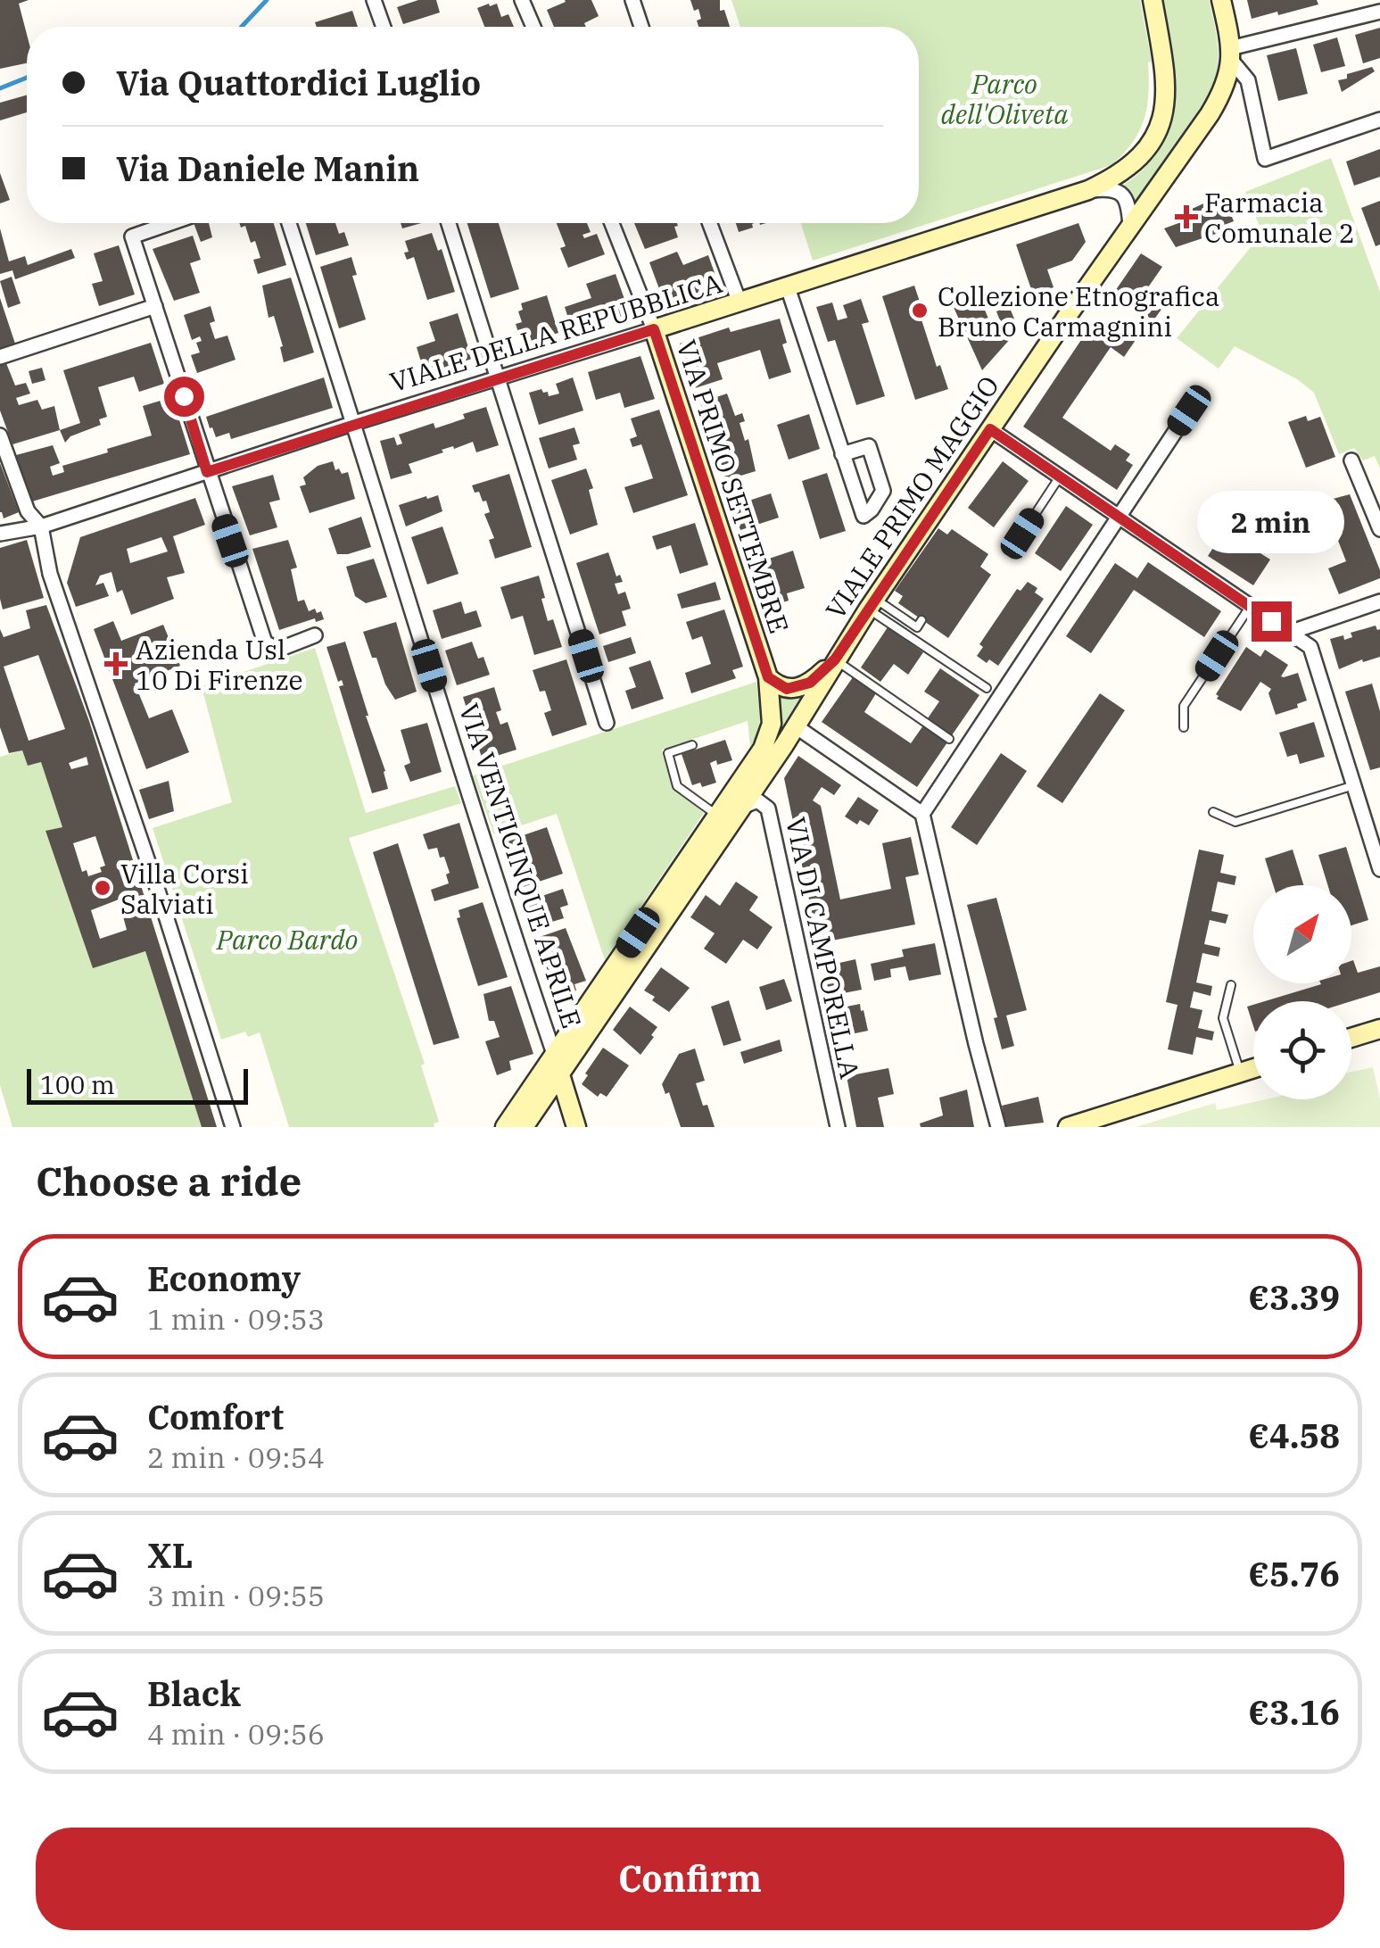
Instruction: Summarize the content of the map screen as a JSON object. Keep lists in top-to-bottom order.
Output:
{
  "streets": {
    "main road": [
      "VIALE DELLA REPUBBLICA",
      "VIA PRIMO SETTEMBRE",
      "VIALE PRIMO MAGGIO",
      "VIA VENTICINQUE APRILE"
    ],
    "street": ["VIA DI CAMPORELLA"]
  },
  "crossings": [
    ["VIALE DELLA REPUBBLICA", "VIA PRIMO SETTEMBRE"],
    ["VIALE DELLA REPUBBLICA", "VIA VENTICINQUE APRILE"],
    ["VIA PRIMO SETTEMBRE", "VIALE PRIMO MAGGIO"],
    ["VIALE PRIMO MAGGIO", "VIA VENTICINQUE APRILE"],
    ["VIALE PRIMO MAGGIO", "VIA DI CAMPORELLA"]
  ],
  "parks": ["Parco dell'Oliveta", "Parco Bardo"],
  "places": {
    "health": ["Farmacia Comunale 2", "Azienda Usl 10 Di Firenze"],
    "other": ["Collezione Etnografica Bruno Carmagnini", "Villa Corsi Salviati"]
  },
  "scale_bar": "100 m",
  "north": "top right",
  "page": {
    "banner": ["Via Quattordici Luglio", "Via Daniele Manin"],
    "bubble": "2 min",
    "scale": "100 m",
    "heading": "Choose a ride",
    "list": [
      {
        "name": "Economy",
        "note": "1 min · 09:53",
        "value": "€3.39"
      },
      {
        "name": "Comfort",
        "note": "2 min · 09:54",
        "value": "€4.58"
      },
      {
        "name": "XL",
        "note": "3 min · 09:55",
        "value": "€5.76"
      },
      {
        "name": "Black",
        "note": "4 min · 09:56",
        "value": "€3.16"
      }
    ],
    "buttons": "Confirm"
  }
}
